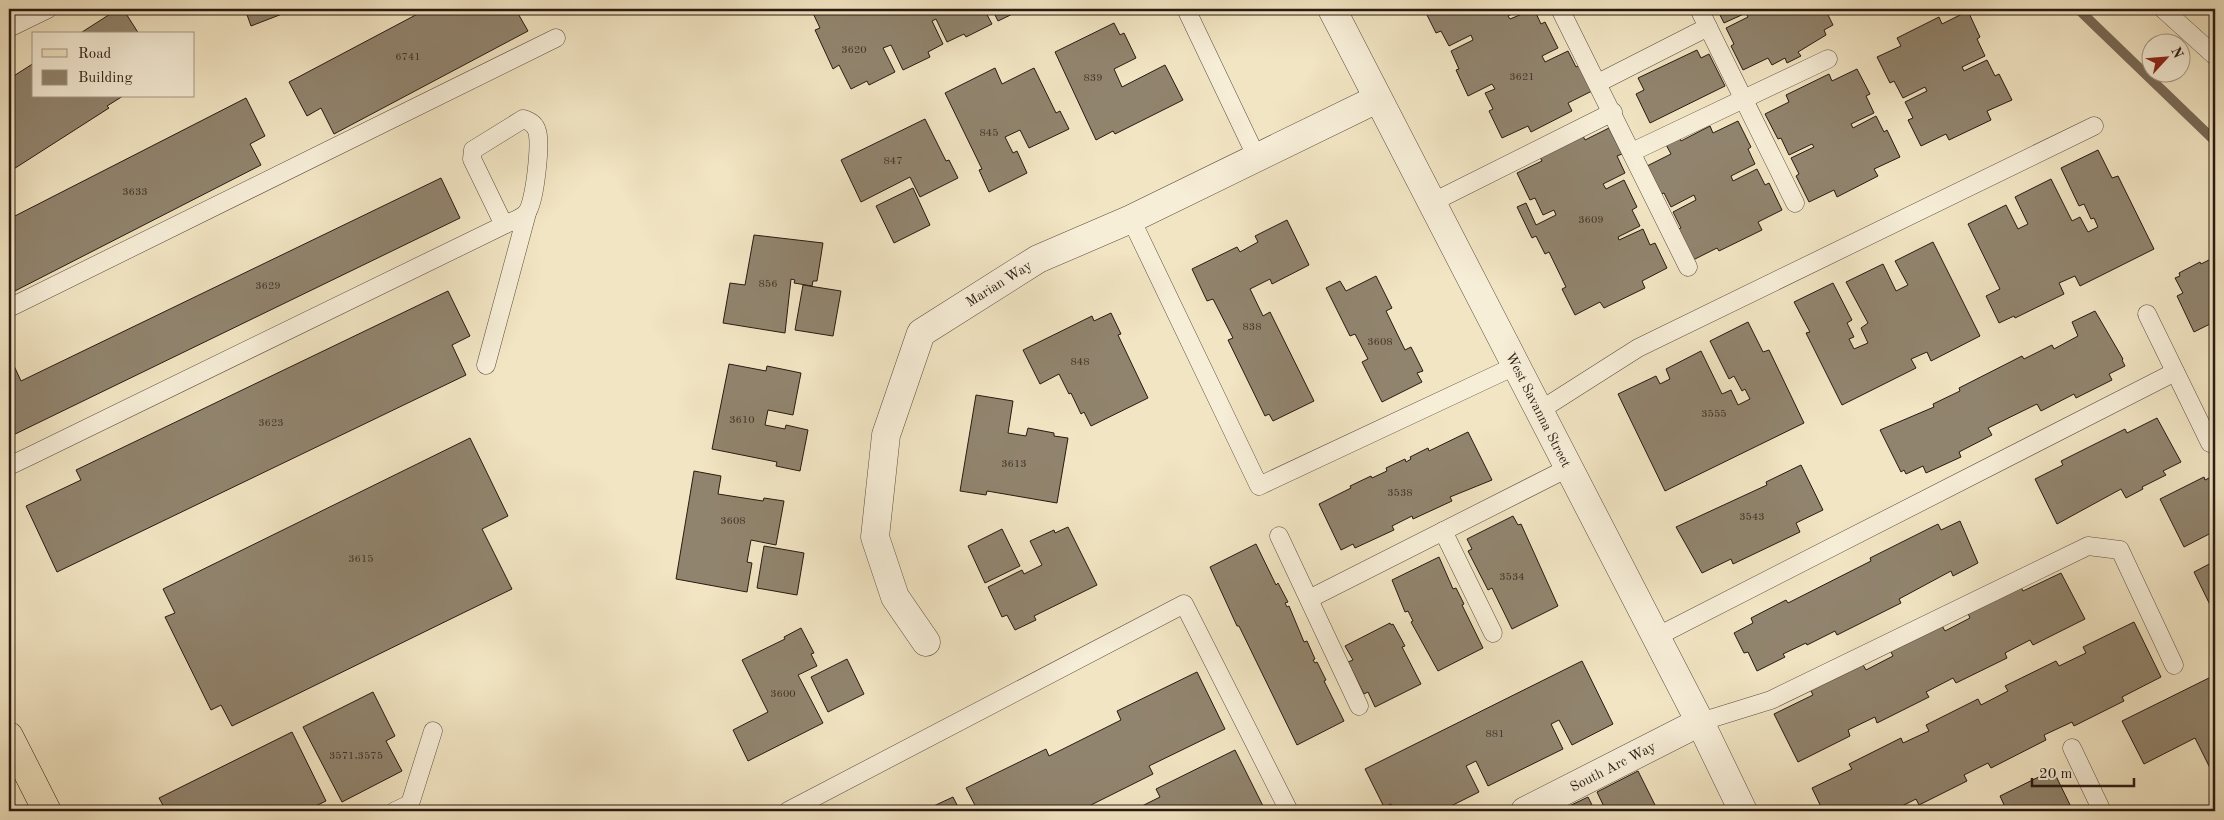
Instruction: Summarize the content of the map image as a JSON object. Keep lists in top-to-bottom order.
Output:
{
  "streets": {
    "street": ["Marian Way", "West Savanna Street", "South Arc Way"]
  },
  "crossings": [
    ["Marian Way", "West Savanna Street"],
    ["West Savanna Street", "South Arc Way"]
  ],
  "house_numbers": [
    "3620",
    "6741",
    "3621",
    "839",
    "845",
    "847",
    "3633",
    "3609",
    "856",
    "3629",
    "838",
    "3608",
    "848",
    "3555",
    "3610",
    "3623",
    "3613",
    "3538",
    "3543",
    "3608",
    "3615",
    "3534",
    "3600",
    "881",
    "3571,3575"
  ],
  "legend": ["Road", "Building"],
  "scale_bar": "20 m",
  "north": "top right"
}
